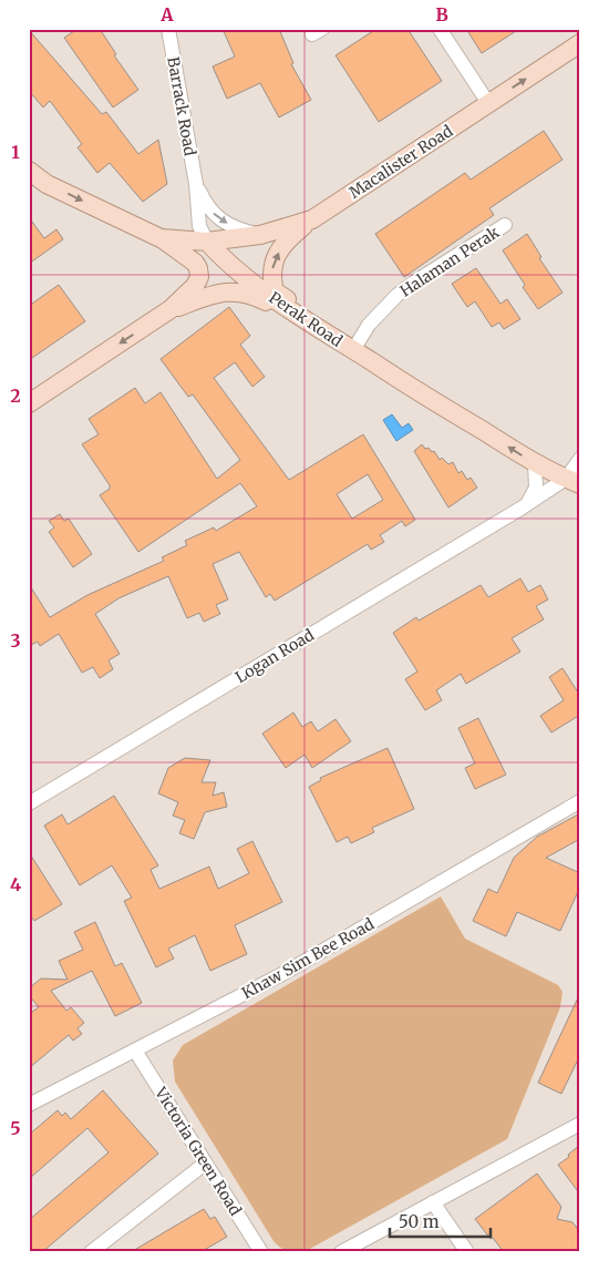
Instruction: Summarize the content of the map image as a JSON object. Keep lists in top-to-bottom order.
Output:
{
  "streets": {
    "main road": ["Macalister Road", "Perak Road"],
    "street": [
      "Barrack Road",
      "Halaman Perak",
      "Logan Road",
      "Khaw Sim Bee Road",
      "Victoria Green Road"
    ]
  },
  "crossings": [
    ["Barrack Road", "Macalister Road"],
    ["Barrack Road", "Perak Road"],
    ["Macalister Road", "Perak Road"],
    ["Halaman Perak", "Perak Road"],
    ["Perak Road", "Logan Road"],
    ["Khaw Sim Bee Road", "Victoria Green Road"]
  ],
  "one_way": ["Perak Road"],
  "scale_bar": "50 m",
  "grid": {
    "columns": ["A", "B"],
    "rows": [
      "1",
      "2",
      "3",
      "4",
      "5"
    ]
  }
}
